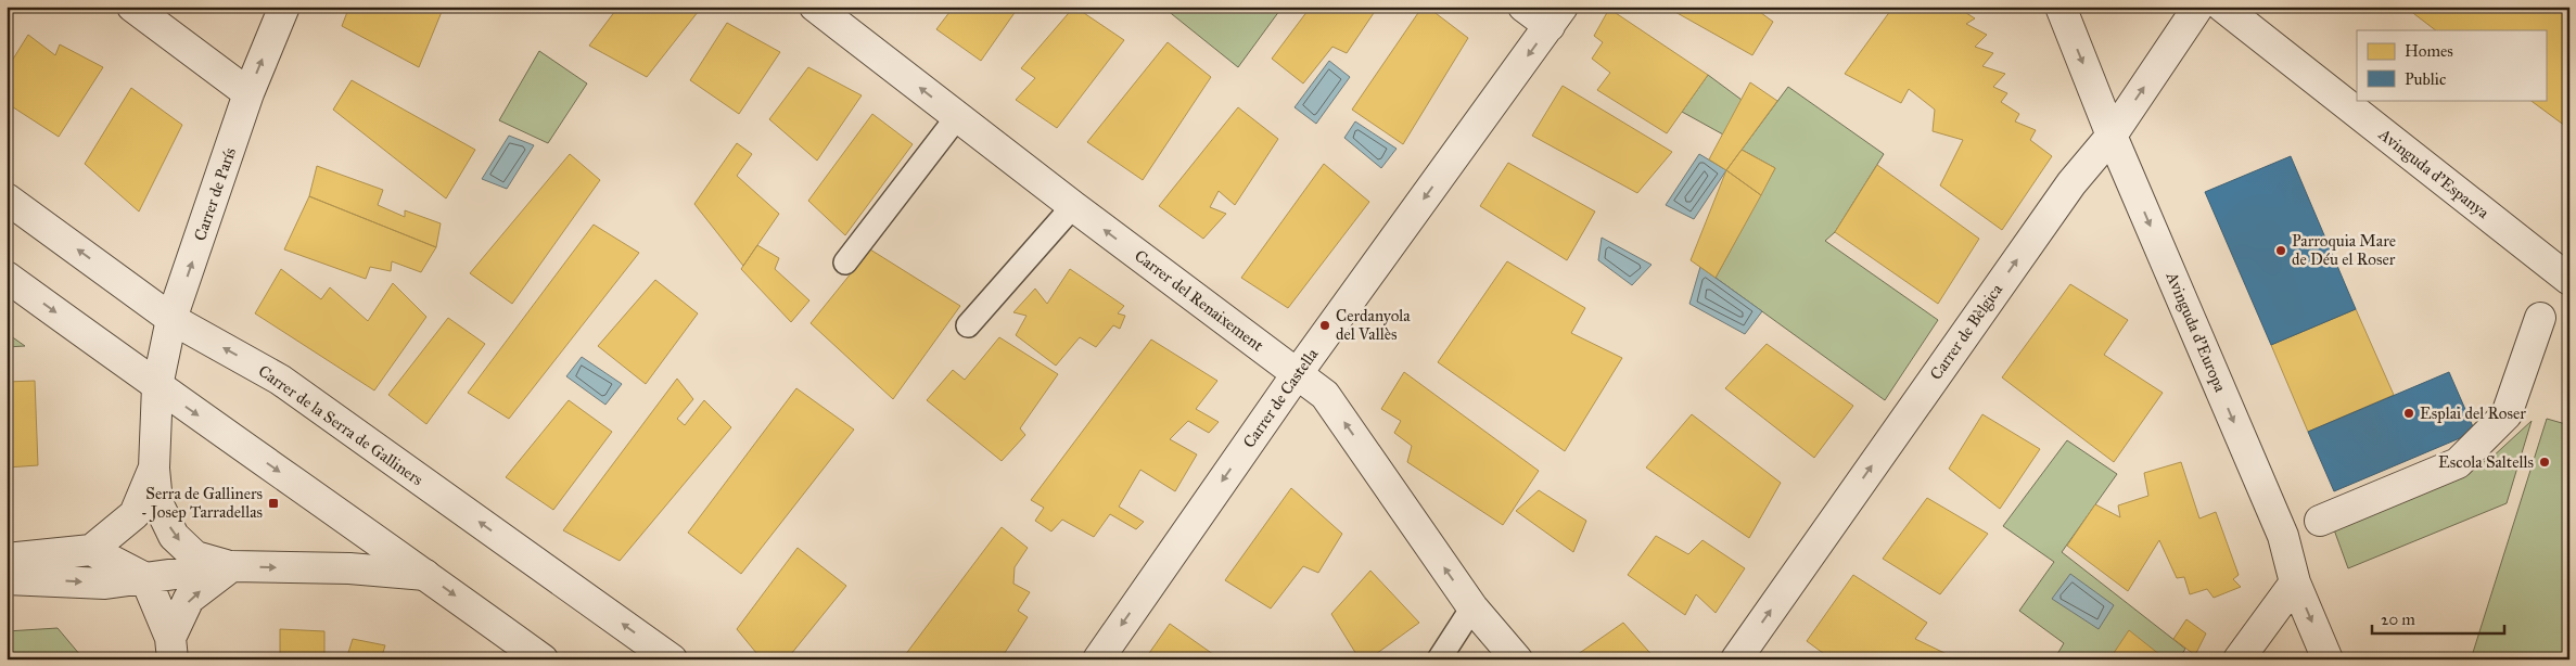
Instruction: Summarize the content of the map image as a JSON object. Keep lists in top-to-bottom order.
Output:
{
  "streets": {
    "street": [
      "Avinguda d'Espanya",
      "Carrer de París",
      "Carrer del Renaixement",
      "Carrer de Bèlgica",
      "Avinguda d'Europa",
      "Carrer de Castella",
      "Carrer de la Serra de Galliners"
    ]
  },
  "crossings": [
    ["Carrer de París", "Carrer de la Serra de Galliners"],
    ["Carrer del Renaixement", "Carrer de Castella"],
    ["Carrer de Bèlgica", "Avinguda d'Europa"]
  ],
  "one_way": [
    "Carrer del Renaixement",
    "Carrer de Bèlgica",
    "Avinguda d'Europa",
    "Carrer de Castella"
  ],
  "places": {
    "other": [
      "Parroquia Mare de Déu el Roser",
      "Cerdanyola del Vallès",
      "Esplai del Roser",
      "Escola Saltells"
    ],
    "transit": ["Serra de Galliners - Josep Tarradellas"]
  },
  "legend": ["Homes", "Public"],
  "scale_bar": "20 m"
}
